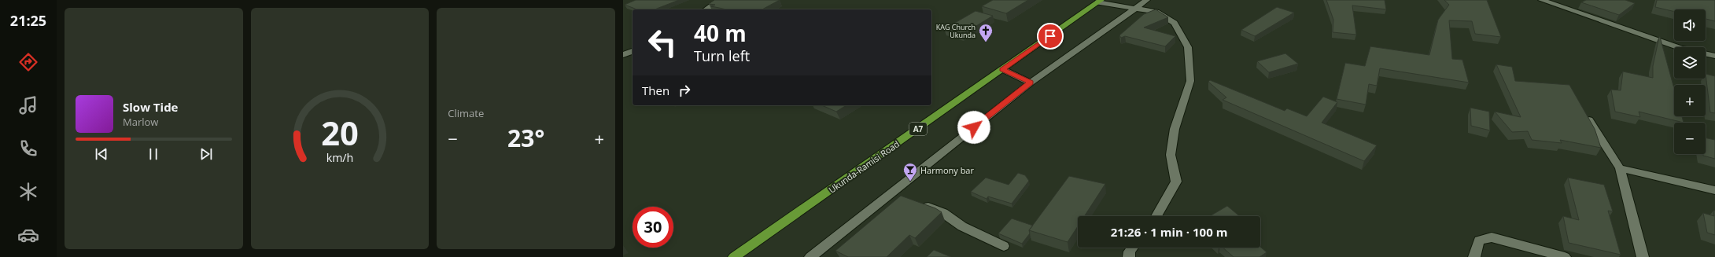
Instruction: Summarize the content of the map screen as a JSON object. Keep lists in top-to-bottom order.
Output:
{
  "streets": {
    "highway": ["A7", "Ukunda-Ramisi Road"]
  },
  "places": {
    "church": ["KAG Church Ukunda"],
    "bar": ["Harmony bar"]
  },
  "page": {
    "tabs": "21:25",
    "tile": "Climate",
    "map_buttons": ["+", "−"],
    "turn": ["40 m", "Turn left"],
    "then": "Then",
    "song": ["Slow Tide", "Marlow"],
    "heat": ["−", "23°", "+"],
    "limit": "30",
    "trip": "21:26 · 1 min · 100 m",
    "gauge": ["20", "km/h"]
  }
}
